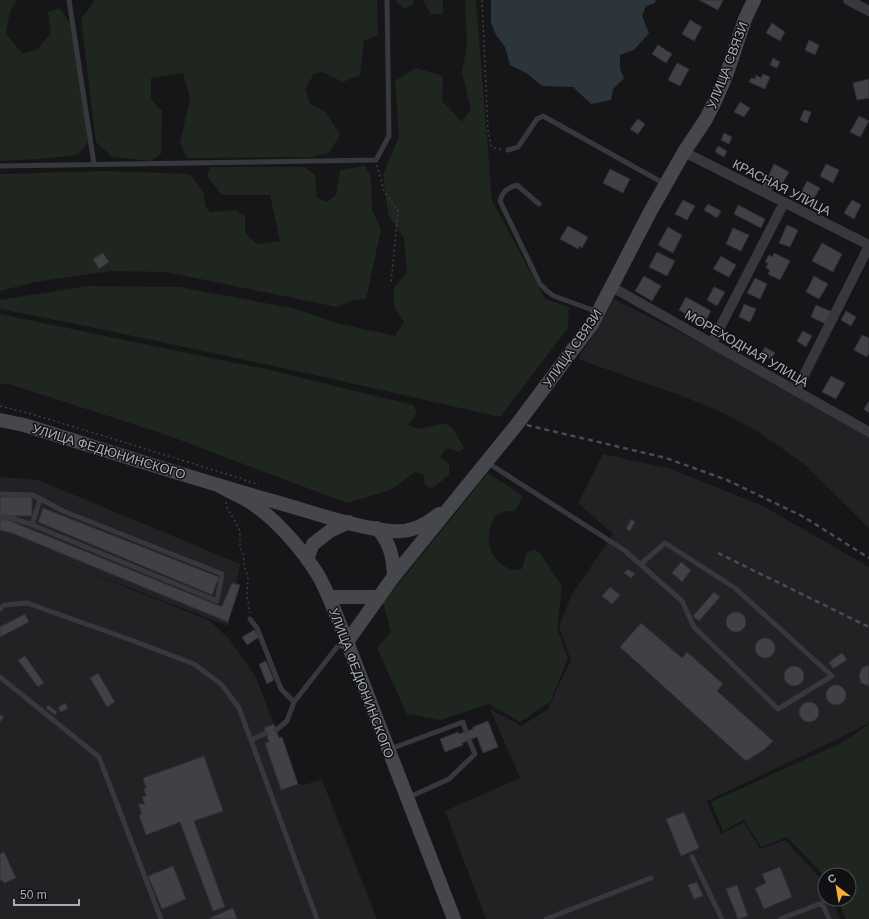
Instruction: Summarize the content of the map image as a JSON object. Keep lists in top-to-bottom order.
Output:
{
  "streets": {
    "main road": ["УЛИЦА СВЯЗИ", "УЛИЦА ФЕДЮНИНСКОГО"],
    "street": ["КРАСНАЯ УЛИЦА", "МОРЕХОДНАЯ УЛИЦА"]
  },
  "crossings": [
    ["УЛИЦА СВЯЗИ", "КРАСНАЯ УЛИЦА"],
    ["УЛИЦА СВЯЗИ", "МОРЕХОДНАЯ УЛИЦА"],
    ["УЛИЦА СВЯЗИ", "УЛИЦА ФЕДЮНИНСКОГО"]
  ],
  "scale_bar": "50 m",
  "north": "top left"
}
